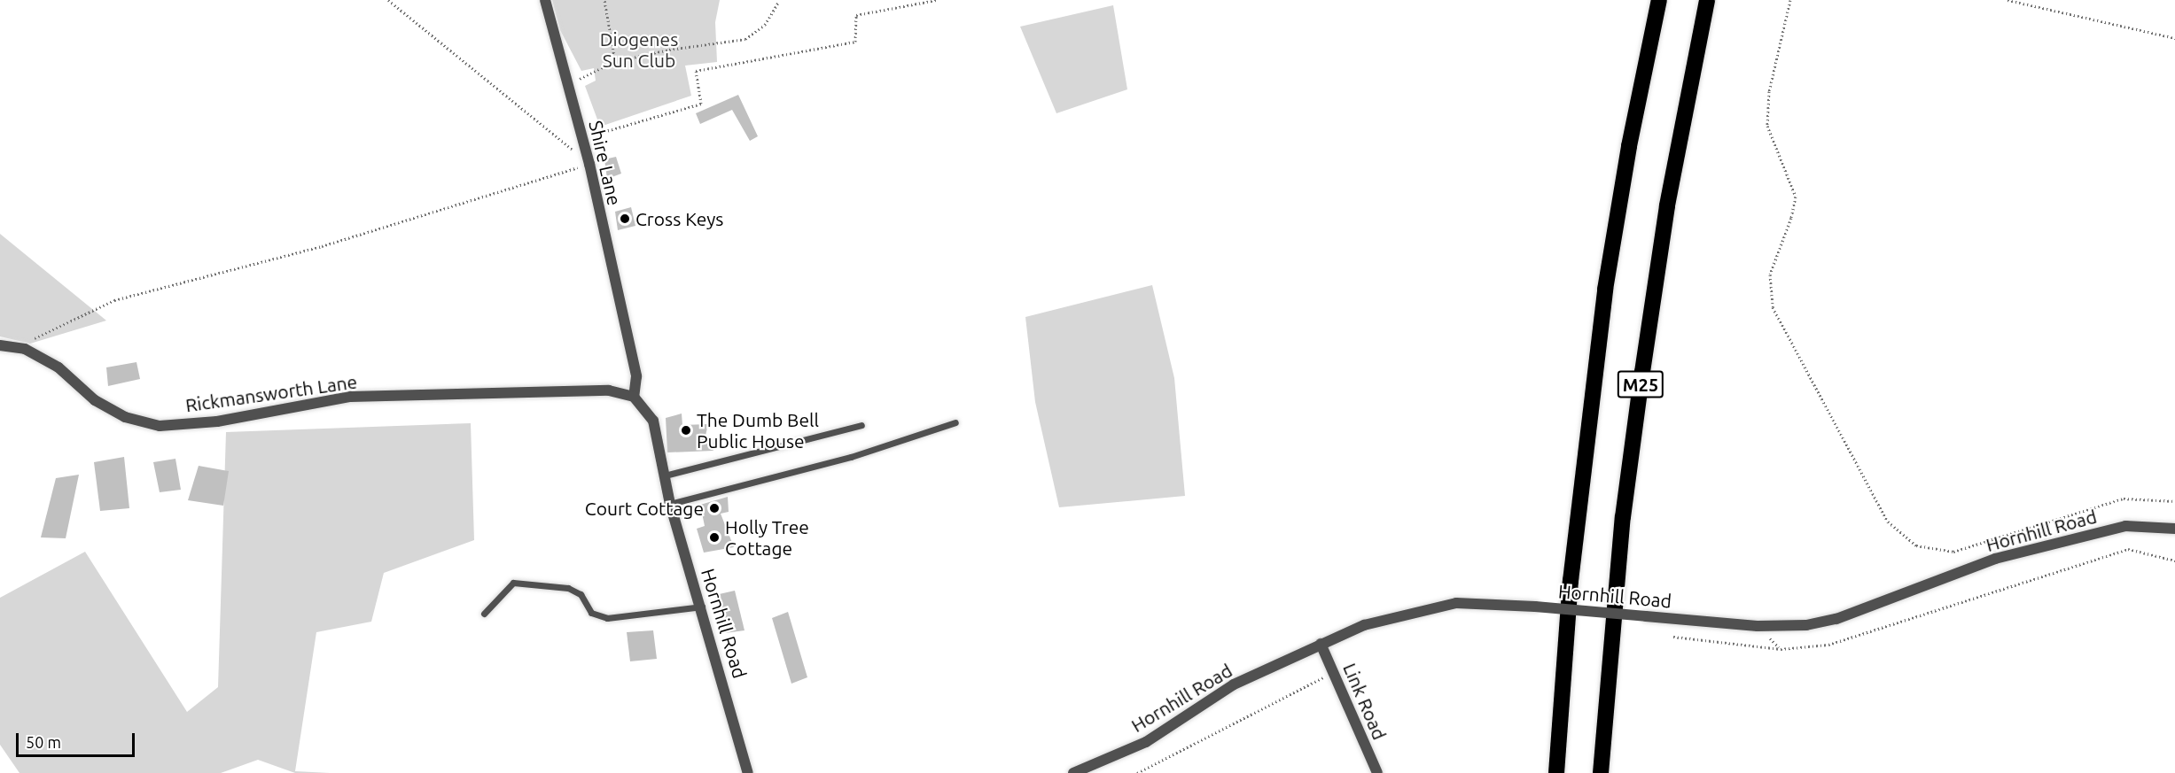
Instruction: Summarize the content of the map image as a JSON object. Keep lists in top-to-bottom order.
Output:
{
  "streets": {
    "highway": ["M25"],
    "street": [
      "Shire Lane",
      "Rickmansworth Lane",
      "Hornhill Road",
      "Link Road"
    ]
  },
  "crossings": [
    ["Shire Lane", "Rickmansworth Lane"],
    ["Shire Lane", "Hornhill Road"],
    ["Rickmansworth Lane", "Hornhill Road"],
    ["Hornhill Road", "Link Road"]
  ],
  "parks": ["Diogenes Sun Club"],
  "places": [
    "Cross Keys",
    "The Dumb Bell Public House",
    "Court Cottage",
    "Holly Tree Cottage"
  ],
  "scale_bar": "50 m"
}
